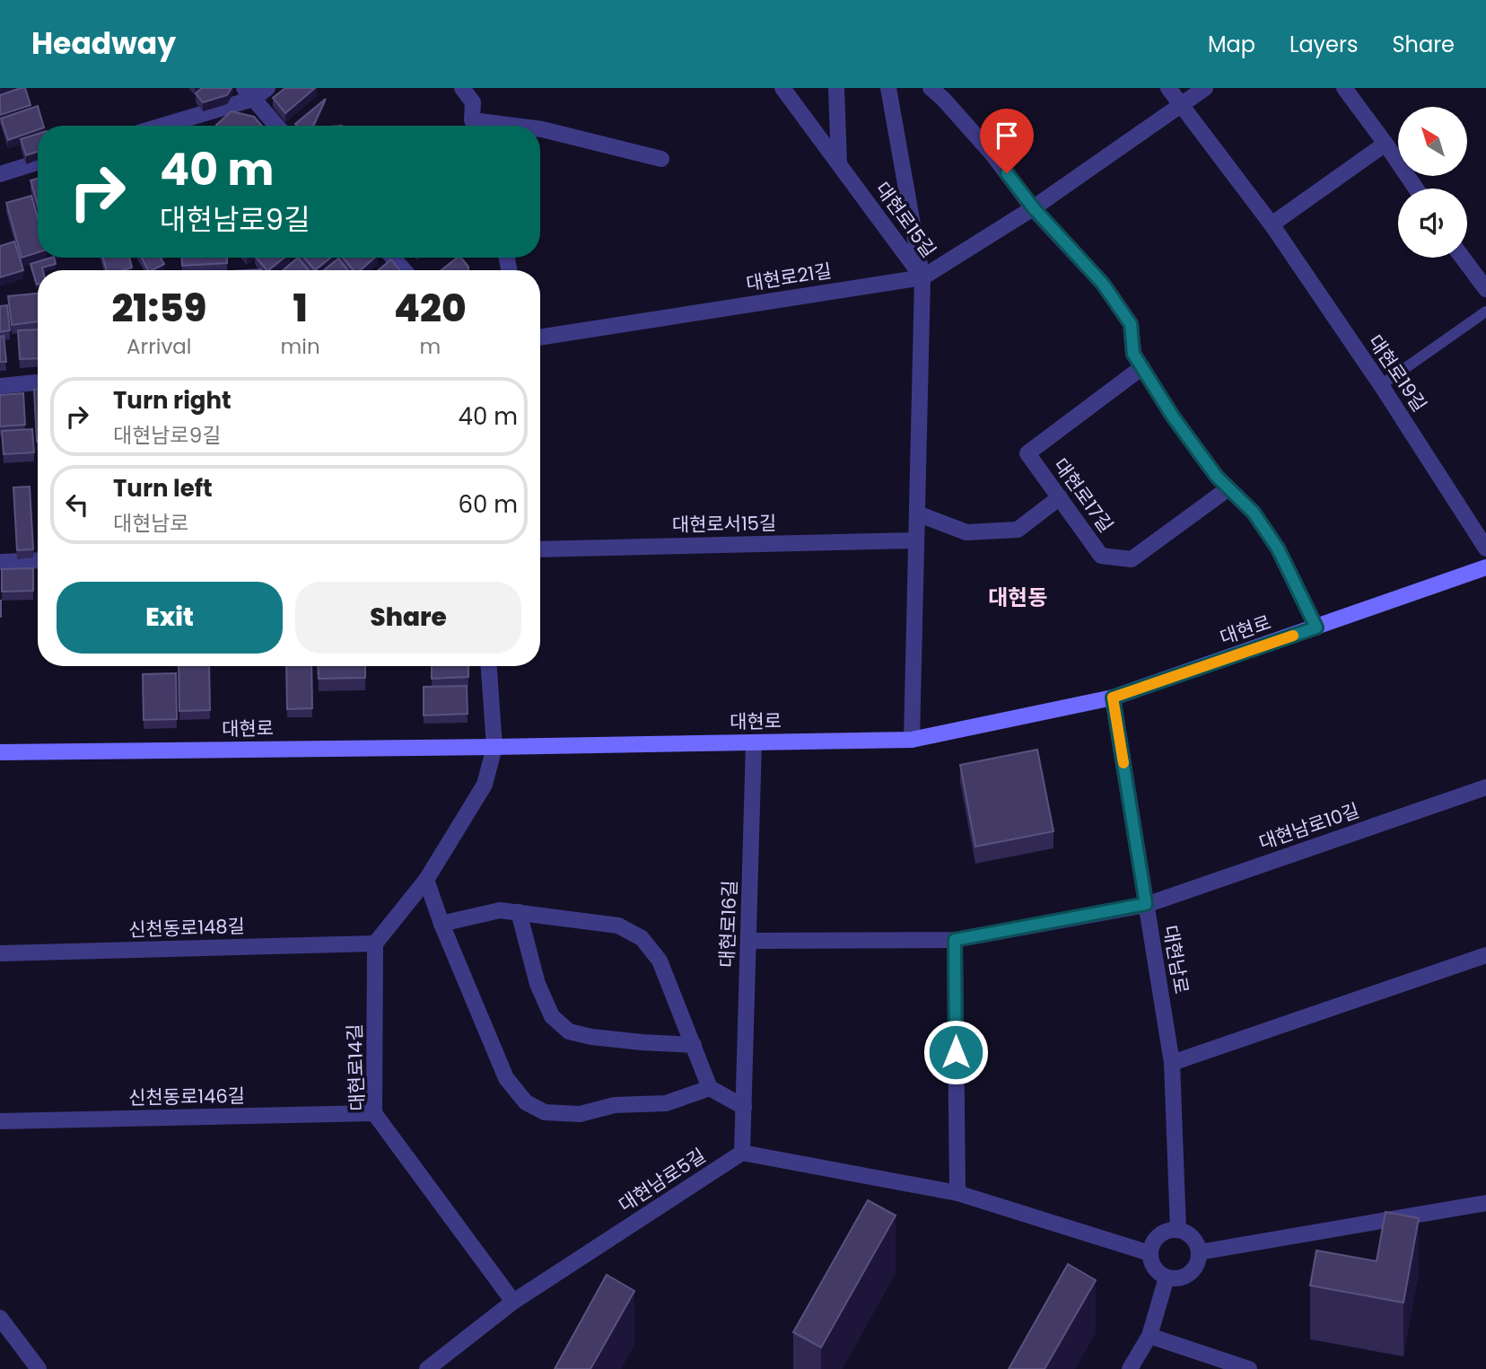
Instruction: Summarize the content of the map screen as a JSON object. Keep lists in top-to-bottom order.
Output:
{
  "streets": {
    "main road": ["대현로"],
    "street": [
      "대현로15길",
      "대현로21길",
      "대현로19길",
      "대현로17길",
      "대현로서15길",
      "대현남로10길",
      "대현로16길",
      "신천동로148길",
      "대현남로",
      "대현로14길",
      "신천동로146길",
      "대현남로5길"
    ]
  },
  "crossings": [
    ["대현로15길", "대현로21길"],
    ["대현로15길", "대현로서15길"],
    ["대현로15길", "대현로"],
    ["대현로21길", "대현로19길"],
    ["대현로", "대현로16길"],
    ["대현로", "대현남로"],
    ["대현남로10길", "대현로16길"],
    ["대현남로10길", "대현남로"],
    ["대현로16길", "대현남로5길"],
    ["신천동로148길", "대현로14길"],
    ["대현로14길", "신천동로146길"],
    ["대현로14길", "대현남로5길"]
  ],
  "districts": ["대현동"],
  "north": "top left",
  "page": {
    "header": "Headway",
    "nav": ["Map", "Layers", "Share"],
    "turn": ["40 m", "대현남로9길"],
    "eta": [
      "21:59",
      "Arrival",
      "1",
      "min",
      "420",
      "m"
    ],
    "list": [
      {
        "name": "Turn right",
        "note": "대현남로9길",
        "value": "40 m"
      },
      {
        "name": "Turn left",
        "note": "대현남로",
        "value": "60 m"
      }
    ],
    "buttons": ["Exit", "Share"]
  }
}
